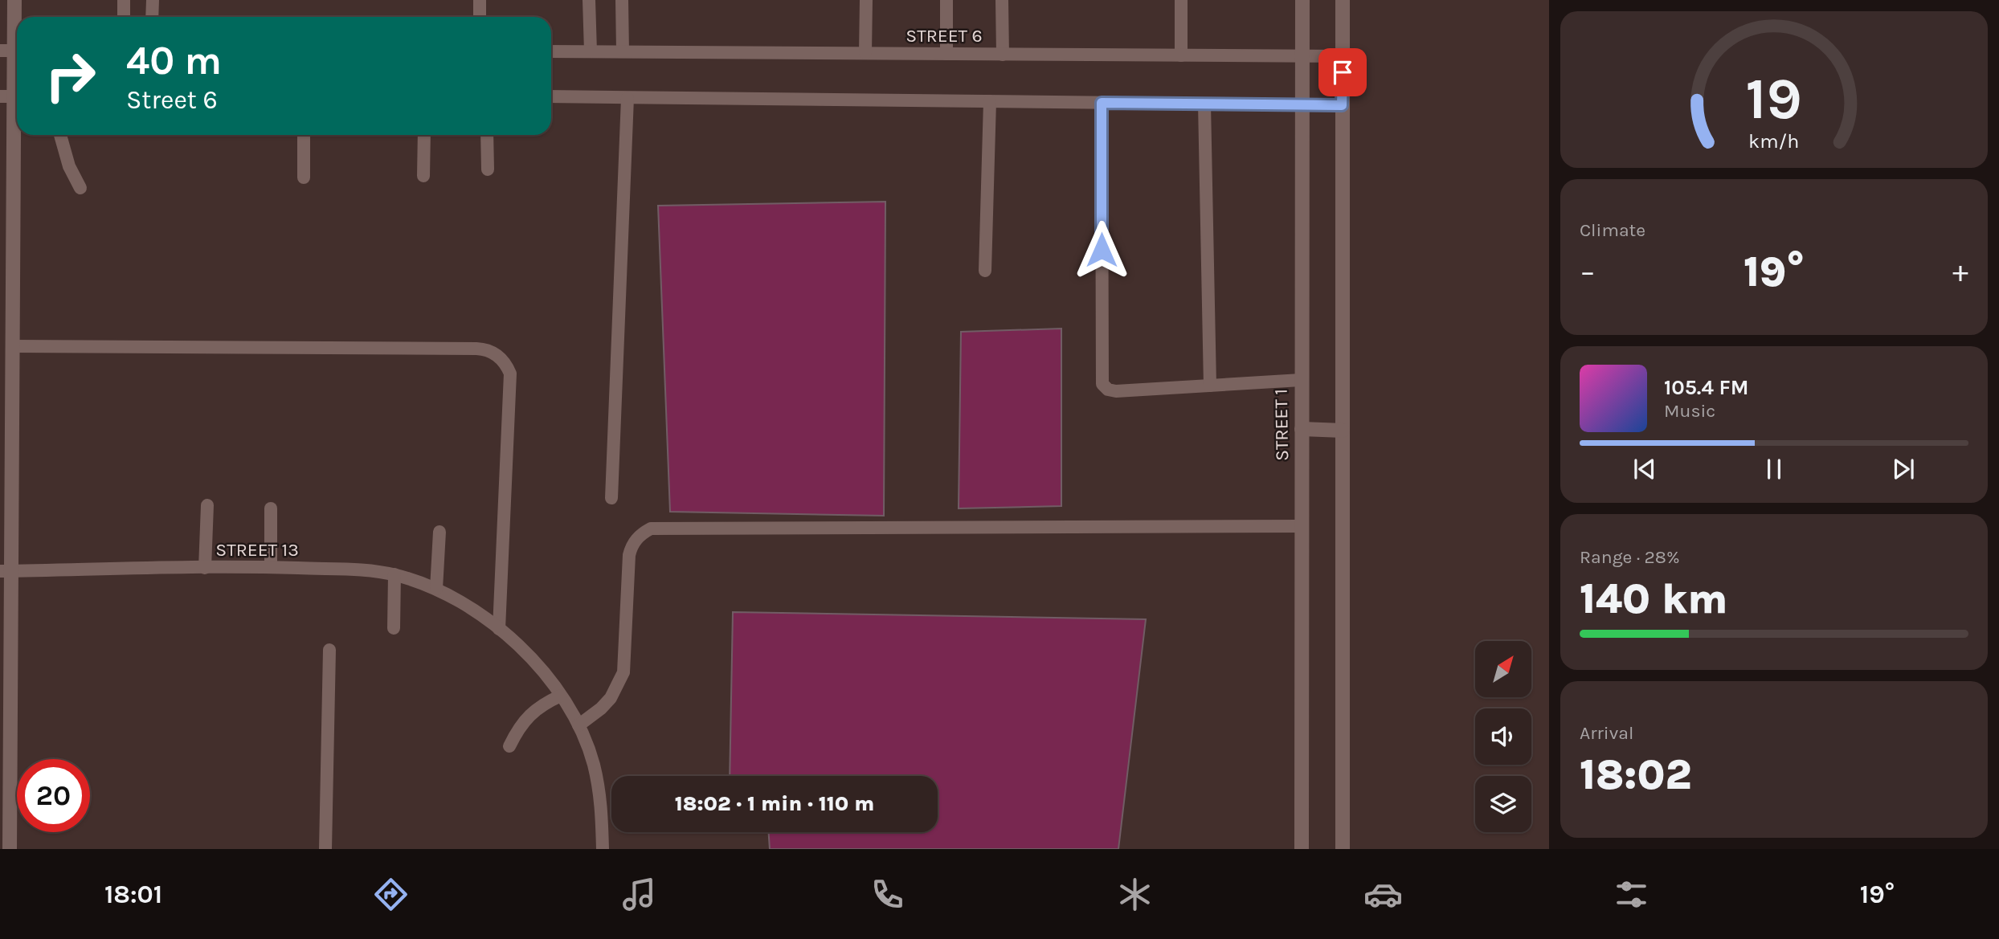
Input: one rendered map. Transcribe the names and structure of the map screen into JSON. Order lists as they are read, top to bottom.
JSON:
{
  "streets": {
    "street": ["STREET 1"],
    "lane": ["STREET 6", "STREET 13"]
  },
  "crossings": [
    ["STREET 6", "STREET 1"]
  ],
  "north": "top right",
  "page": {
    "turn": ["40 m", "Street 6"],
    "tile": [
      "Climate",
      ["Range · 28%", "140 km"],
      ["Arrival", "18:02"]
    ],
    "heat": ["−", "19°", "+"],
    "song": ["105.4 FM", "Music"],
    "limit": "20",
    "trip": "18:02 · 1 min · 110 m",
    "tabs": ["18:01", "19°"],
    "gauge": ["19", "km/h"]
  }
}
